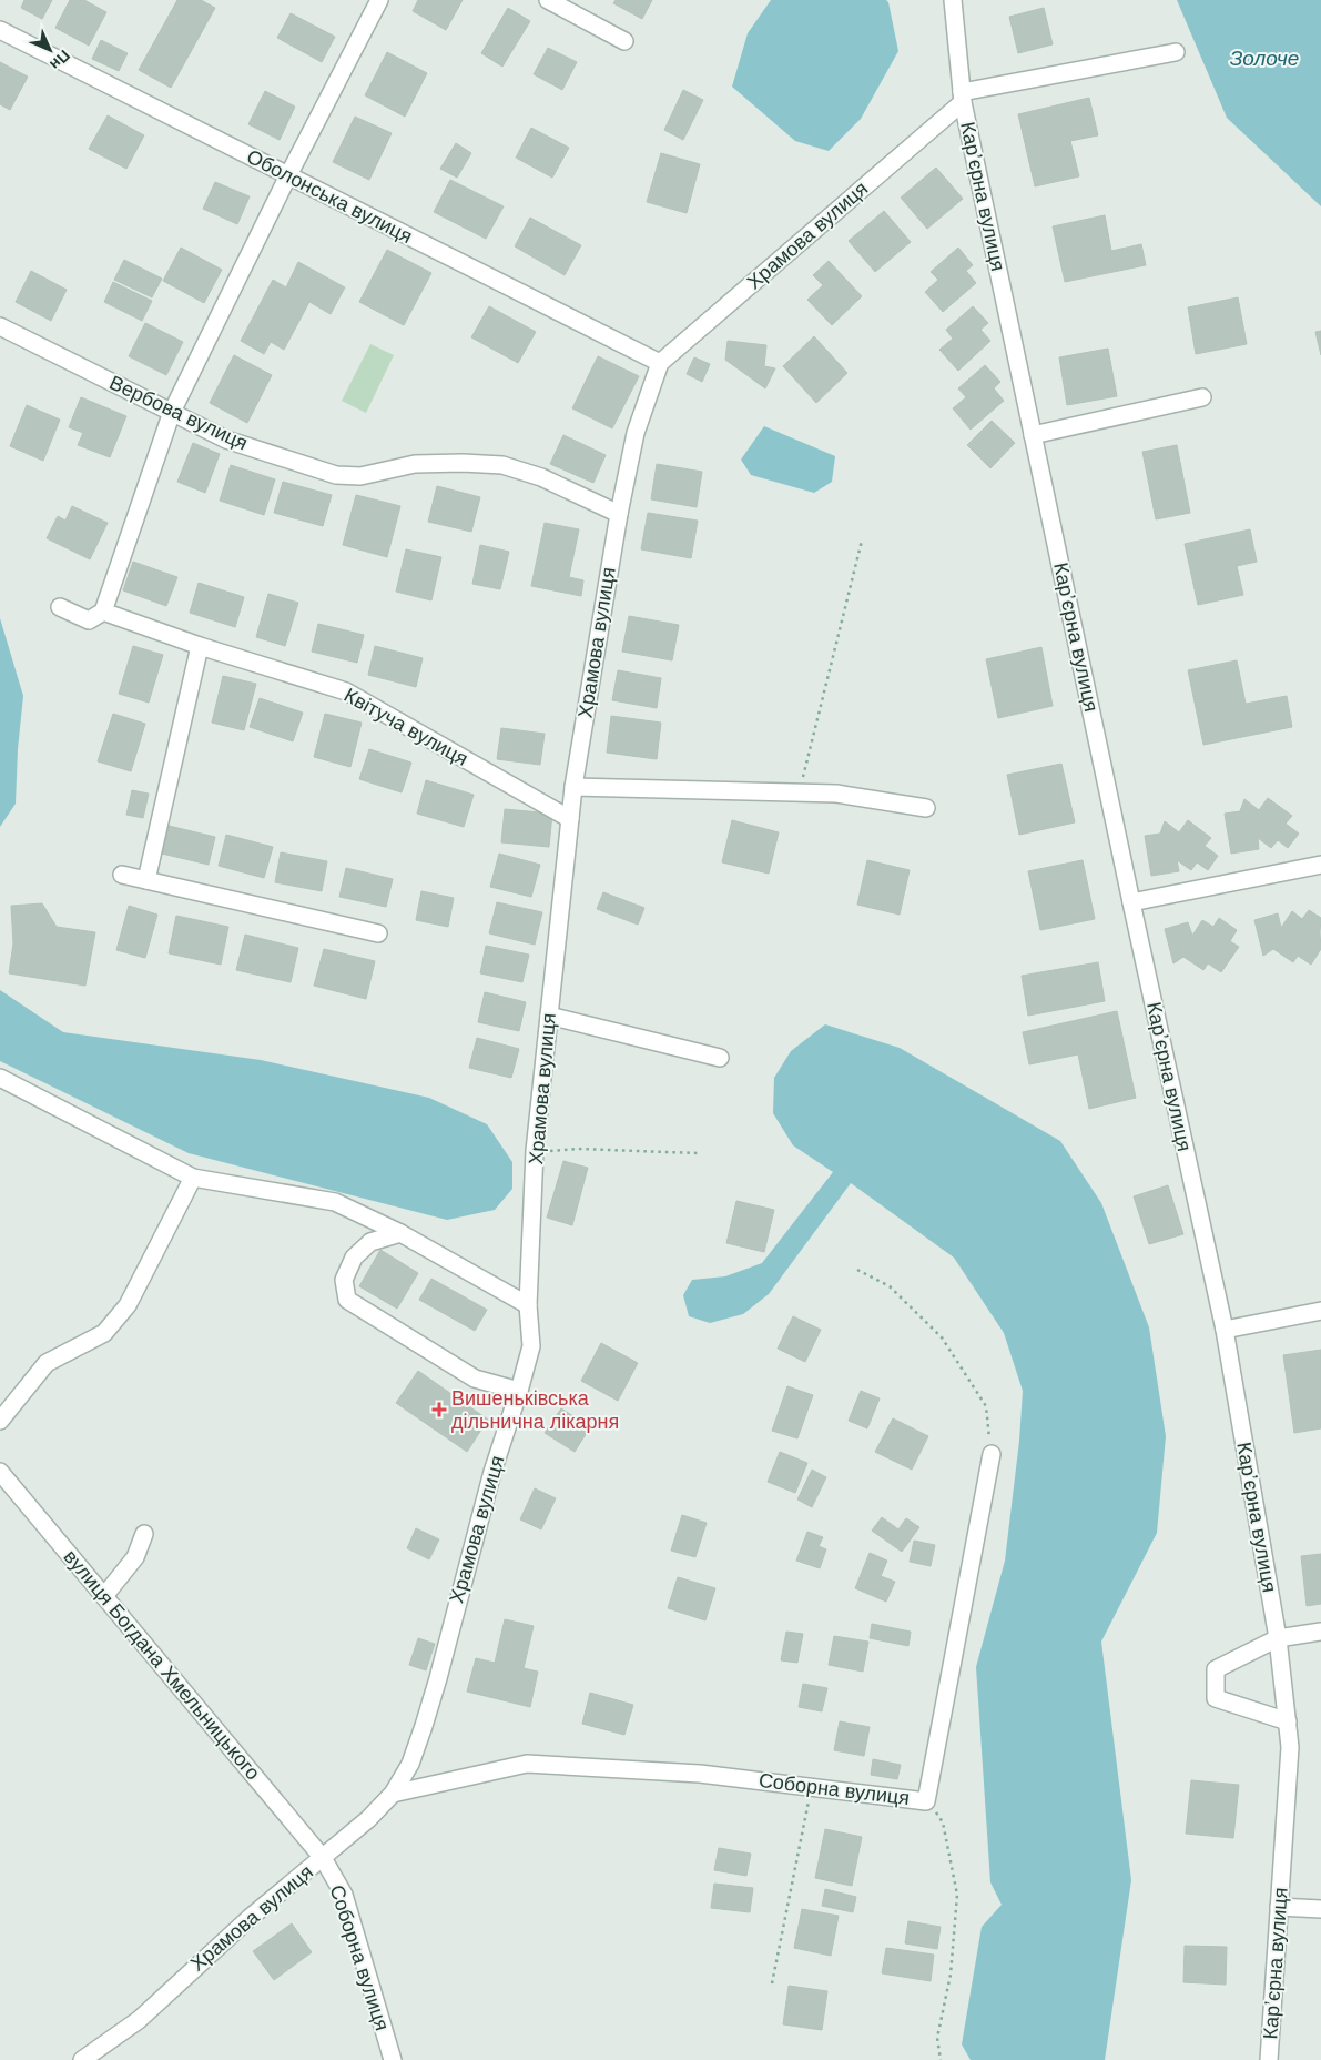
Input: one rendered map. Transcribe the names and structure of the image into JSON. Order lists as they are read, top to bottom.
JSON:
{
  "streets": {
    "street": [
      "Оболонська вулиця",
      "Карʼєрна вулиця",
      "Храмова вулиця",
      "Вербова вулиця",
      "Квітуча вулиця",
      "вулиця Богдана Хмельницького",
      "Соборна вулиця"
    ]
  },
  "crossings": [
    ["Оболонська вулиця", "Храмова вулиця"],
    ["Карʼєрна вулиця", "Храмова вулиця"],
    ["Храмова вулиця", "Вербова вулиця"],
    ["Храмова вулиця", "Квітуча вулиця"],
    ["Храмова вулиця", "вулиця Богдана Хмельницького"],
    ["Храмова вулиця", "Соборна вулиця"],
    ["вулиця Богдана Хмельницького", "Соборна вулиця"]
  ],
  "water": ["Золоче"],
  "places": {
    "health": ["Вишеньківська дільнична лікарня"]
  },
  "north": "bottom right"
}
